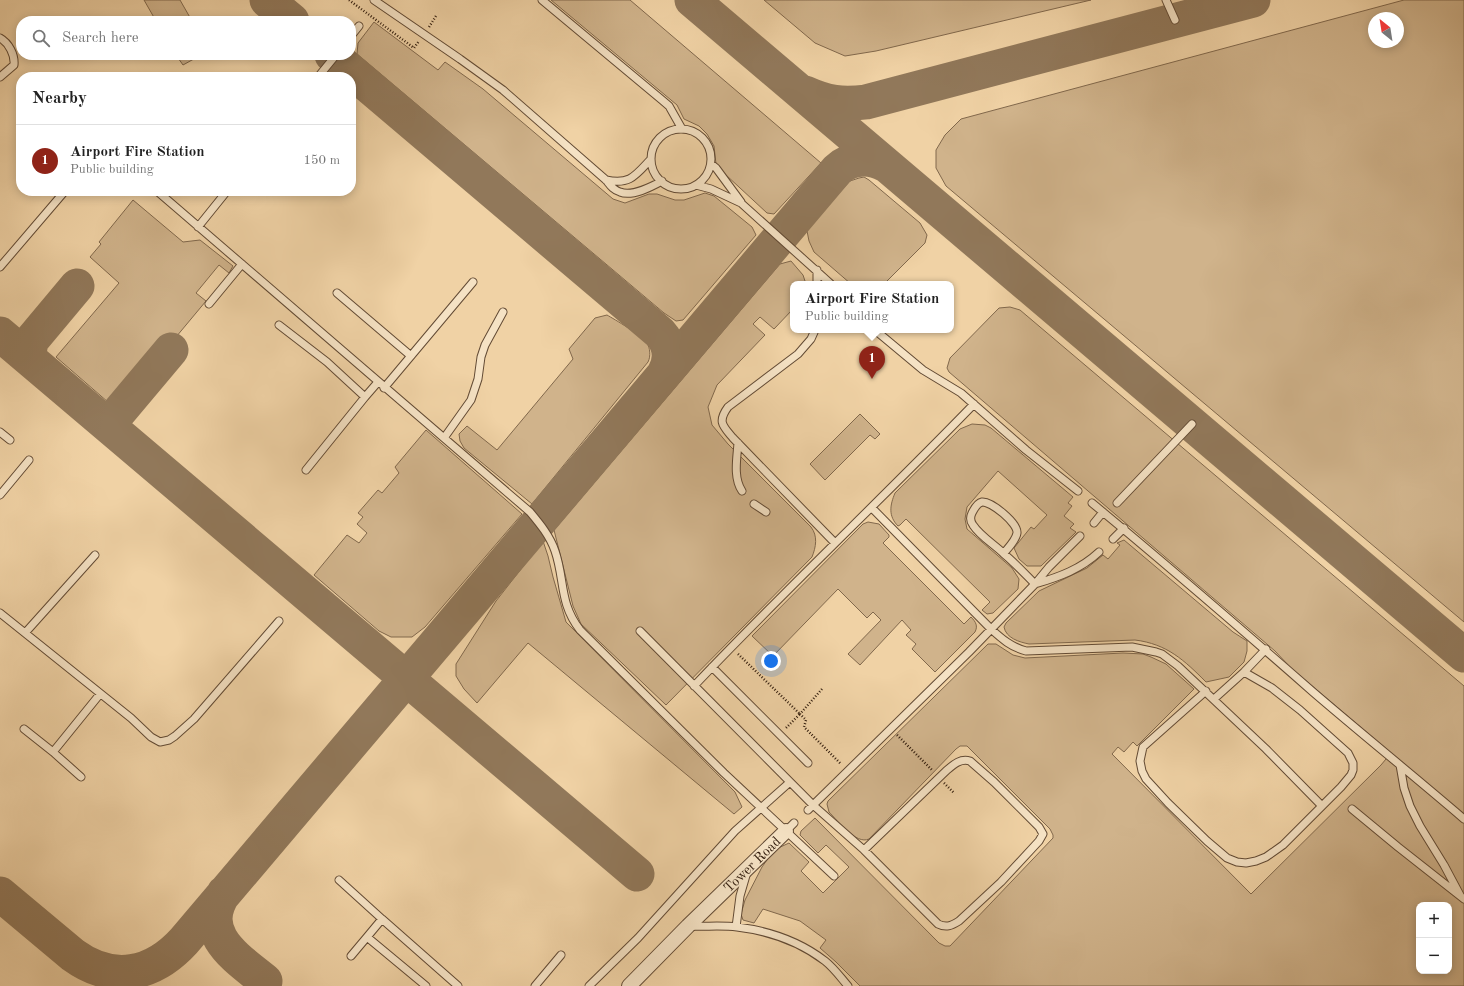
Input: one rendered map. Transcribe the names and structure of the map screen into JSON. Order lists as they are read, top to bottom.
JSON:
{
  "streets": {
    "street": ["Tower Road"]
  },
  "north": "top left",
  "page": {
    "search": "Search here",
    "heading": "Nearby",
    "list": [
      {
        "mark": "1",
        "name": "Airport Fire Station",
        "note": "Public building",
        "value": "150 m"
      }
    ],
    "popup": ["Airport Fire Station", "Public building"],
    "pins": "1",
    "map_buttons": ["+", "−"]
  }
}
